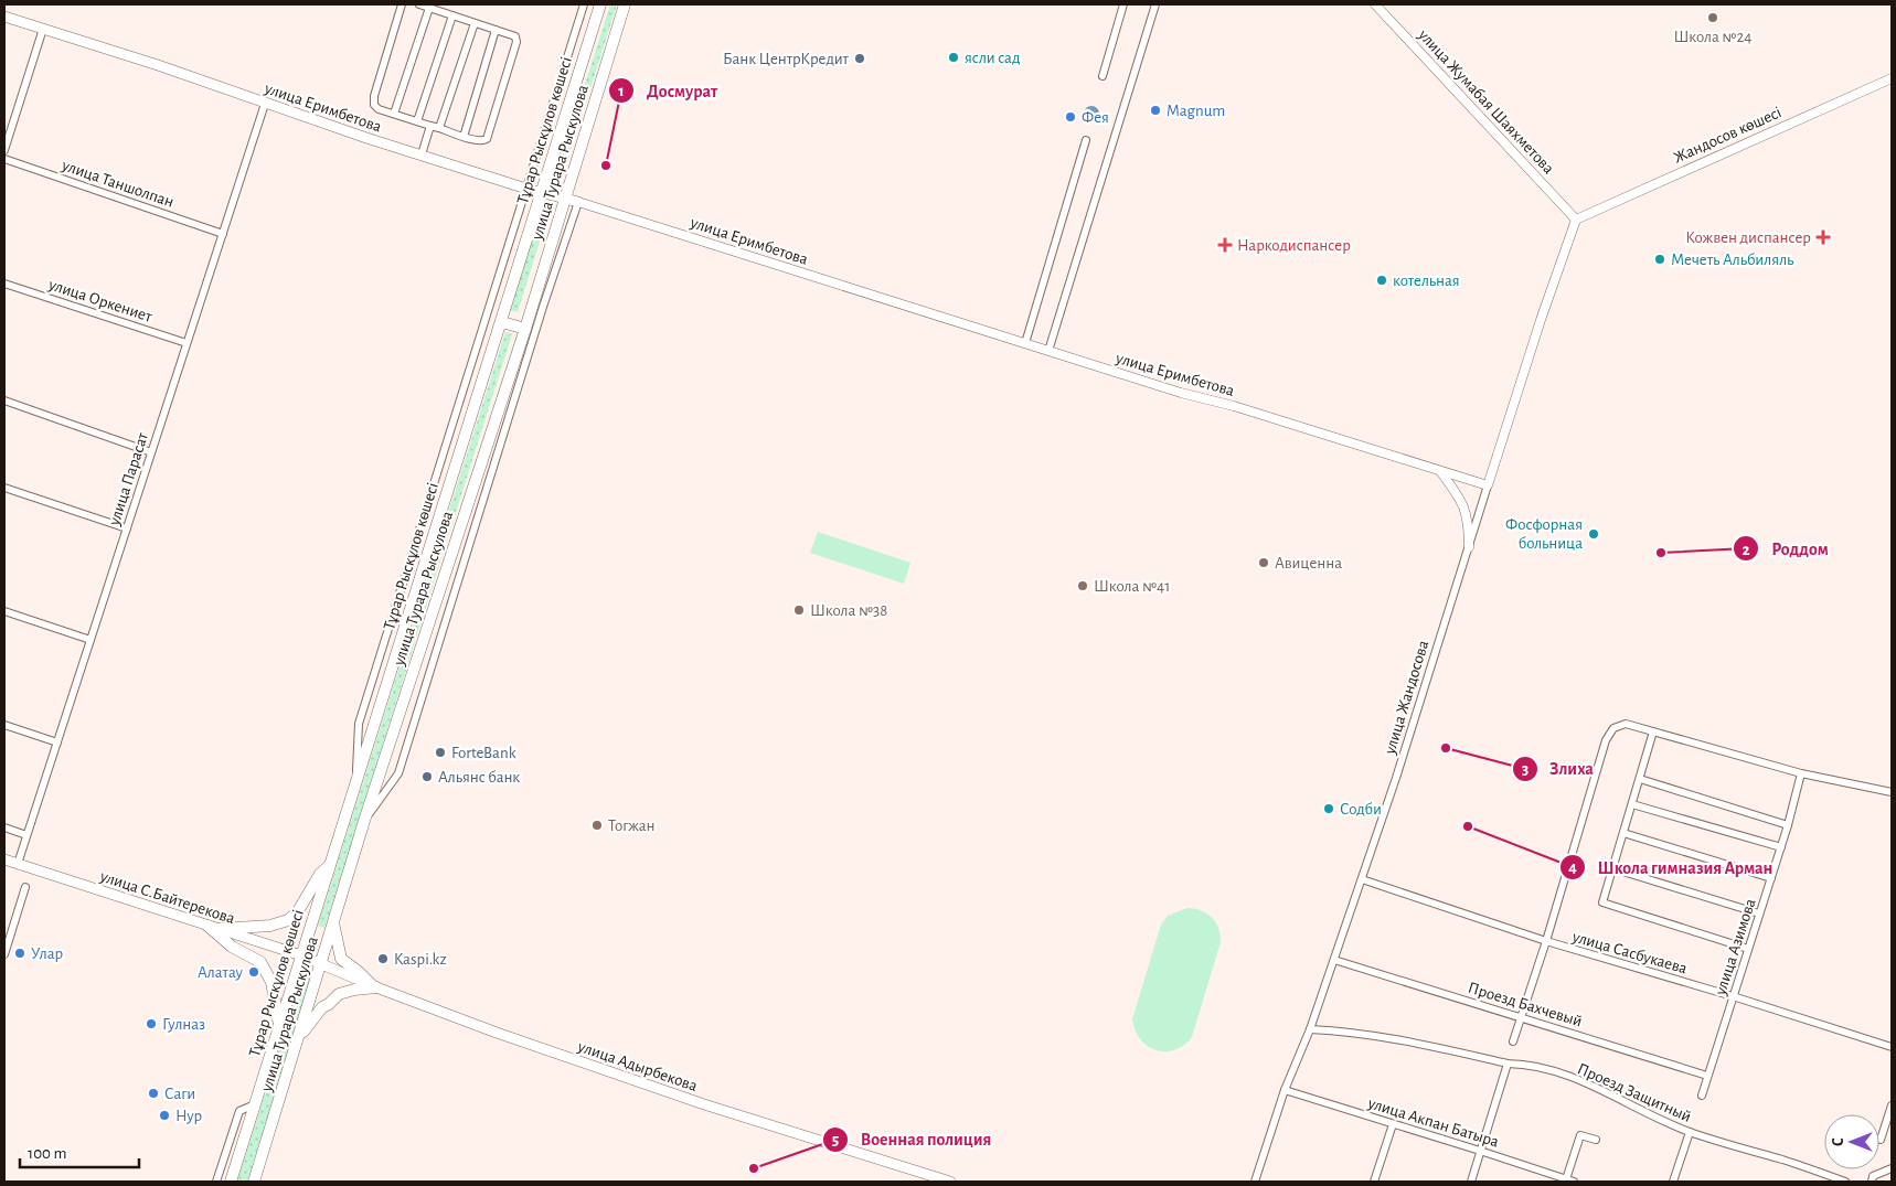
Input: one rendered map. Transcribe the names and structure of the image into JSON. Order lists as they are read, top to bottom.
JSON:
{
  "streets": {
    "main road": [
      "улица Еримбетова",
      "Тұрар Рыскұлов көшесі",
      "улица Турара Рыскулова",
      "улица С.Байтерекова",
      "улица Адырбекова"
    ],
    "street": [
      "улица Жумабая Шаяхметова",
      "Жандосов көшесі",
      "улица Таншолпан",
      "улица Оркениет",
      "улица Парасат",
      "улица Жандосова",
      "улица Азимова",
      "улица Сасбукаева",
      "Проезд Бахчевый",
      "Проезд Защитный",
      "улица Акпан Батыра"
    ]
  },
  "crossings": [
    ["улица Жумабая Шаяхметова", "Жандосов көшесі"],
    ["улица Жумабая Шаяхметова", "улица Жандосова"],
    ["улица Еримбетова", "Тұрар Рыскұлов көшесі"],
    ["улица Еримбетова", "улица Турара Рыскулова"],
    ["улица Еримбетова", "улица Парасат"],
    ["улица Еримбетова", "улица Жандосова"],
    ["Тұрар Рыскұлов көшесі", "улица С.Байтерекова"],
    ["Жандосов көшесі", "улица Жандосова"],
    ["улица Турара Рыскулова", "улица С.Байтерекова"],
    ["улица Турара Рыскулова", "улица Адырбекова"],
    ["улица Таншолпан", "улица Парасат"],
    ["улица Оркениет", "улица Парасат"],
    ["улица Парасат", "улица С.Байтерекова"],
    ["улица Жандосова", "улица Сасбукаева"],
    ["улица Жандосова", "Проезд Бахчевый"],
    ["улица Жандосова", "Проезд Защитный"],
    ["улица Жандосова", "улица Акпан Батыра"],
    ["улица С.Байтерекова", "улица Адырбекова"],
    ["улица Азимова", "улица Сасбукаева"],
    ["улица Азимова", "Проезд Бахчевый"]
  ],
  "places": {
    "other": [
      "Школа №24",
      "ясли сад",
      "Банк ЦентрКредит",
      "Magnum",
      "Фея",
      "Досмурат",
      "Мечеть Альбиляль",
      "котельная",
      "Фосфорная больница",
      "Роддом",
      "Авиценна",
      "Школа №41",
      "Школа №38",
      "Злиха",
      "ForteBank",
      "Альянс банк",
      "Содби",
      "Тогжан",
      "Школа гимназия Арман",
      "Улар",
      "Kaspi.kz",
      "Алатау",
      "Гулназ",
      "Саги",
      "Нур",
      "Военная полиция"
    ],
    "health": ["Кожвен диспансер", "Наркодиспансер"]
  },
  "scale_bar": "100 m",
  "north": "left"
}
